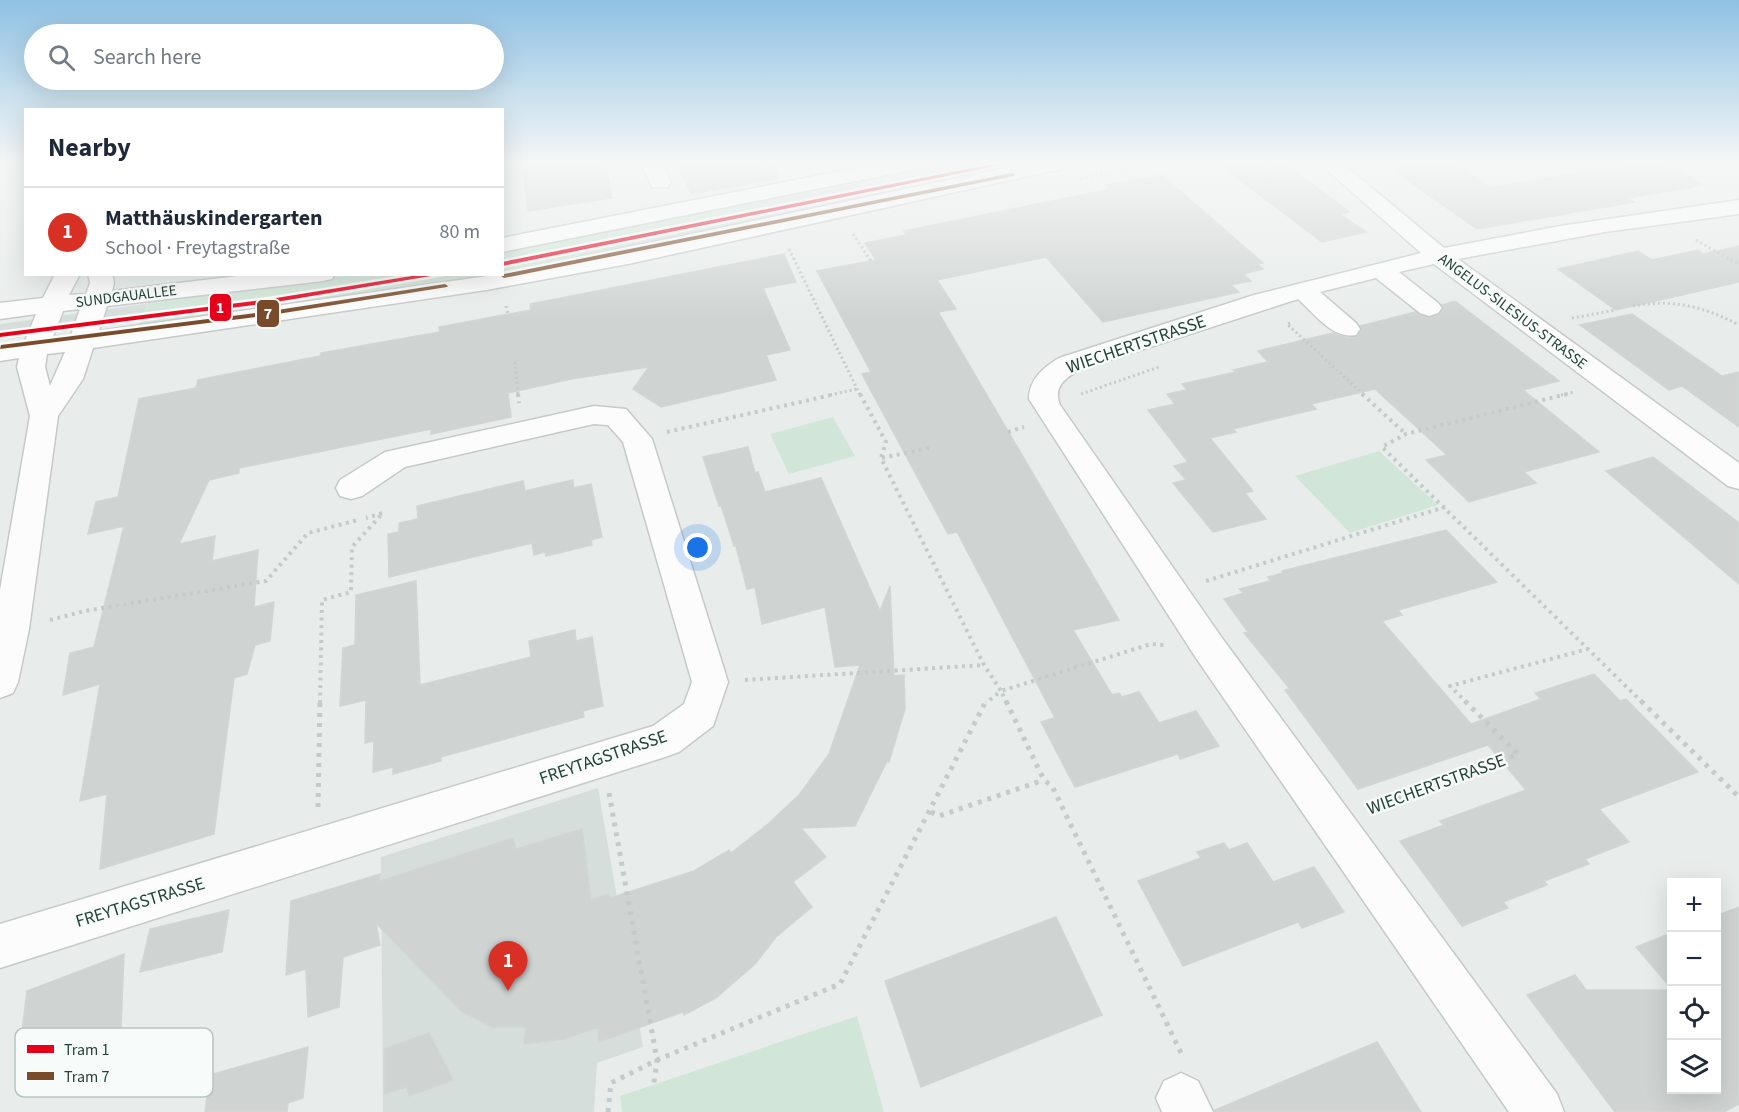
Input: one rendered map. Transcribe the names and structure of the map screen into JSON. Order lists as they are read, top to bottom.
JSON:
{
  "streets": {
    "street": [
      "SUNDGAUALLEE",
      "ANGELUS-SILESIUS-STRASSE",
      "WIECHERTSTRASSE",
      "FREYTAGSTRASSE"
    ]
  },
  "crossings": [
    ["ANGELUS-SILESIUS-STRASSE", "WIECHERTSTRASSE"]
  ],
  "lines": ["tram line 1", "tram line 7"],
  "legend": ["Tram 1", "Tram 7"],
  "page": {
    "search": "Search here",
    "heading": "Nearby",
    "list": [
      {
        "mark": "1",
        "name": "Matthäuskindergarten",
        "note": "School · Freytagstraße",
        "value": "80 m"
      }
    ],
    "map_buttons": ["+", "−"],
    "pins": "1"
  }
}
